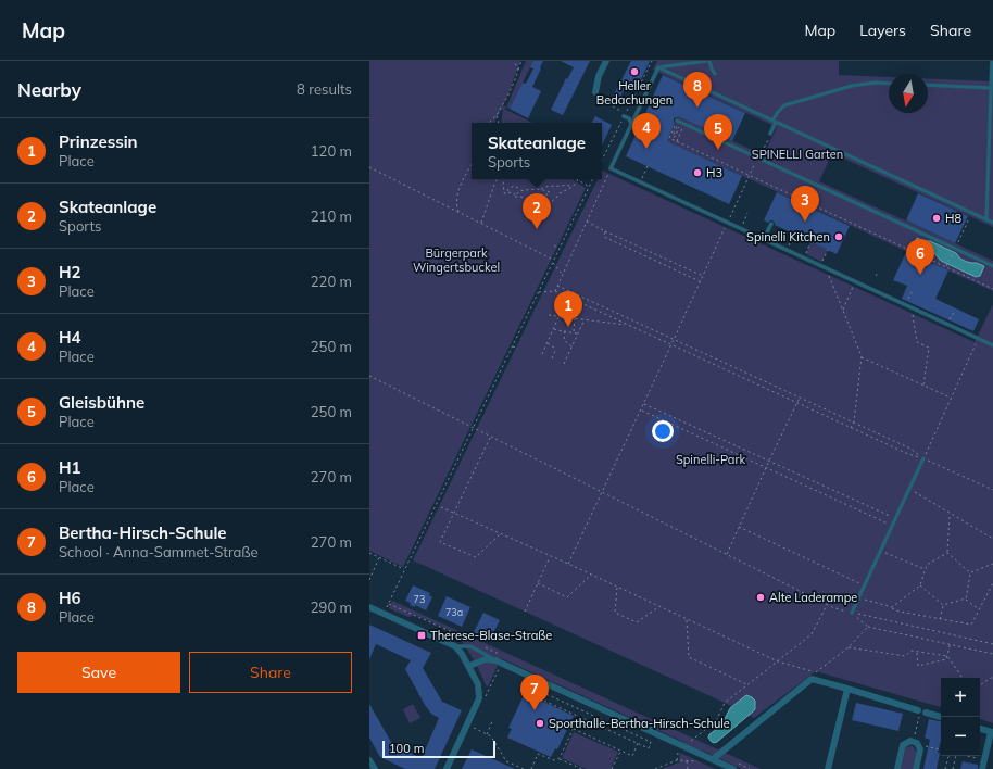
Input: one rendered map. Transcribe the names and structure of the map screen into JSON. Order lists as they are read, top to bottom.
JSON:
{
  "parks": ["SPINELLI Garten", "Bürgerpark Wingertsbuckel", "Spinelli-Park"],
  "places": {
    "other": [
      "Heller Bedachungen",
      "H3",
      "H8",
      "Spinelli Kitchen",
      "Alte Laderampe",
      "Sporthalle-Bertha-Hirsch-Schule"
    ],
    "transit": ["Therese-Blase-Straße"]
  },
  "house_numbers": ["73", "73a"],
  "scale_bar": "100 m",
  "north": "bottom",
  "page": {
    "header": "Map",
    "nav": ["Map", "Layers", "Share"],
    "heading": ["Nearby", "8 results"],
    "pins": [
      "8",
      "4",
      "5",
      "3",
      "2",
      "6",
      "1",
      "7"
    ],
    "list": [
      {
        "mark": "1",
        "name": "Prinzessin",
        "note": "Place",
        "value": "120 m"
      },
      {
        "mark": "2",
        "name": "Skateanlage",
        "note": "Sports",
        "value": "210 m"
      },
      {
        "mark": "3",
        "name": "H2",
        "note": "Place",
        "value": "220 m"
      },
      {
        "mark": "4",
        "name": "H4",
        "note": "Place",
        "value": "250 m"
      },
      {
        "mark": "5",
        "name": "Gleisbühne",
        "note": "Place",
        "value": "250 m"
      },
      {
        "mark": "6",
        "name": "H1",
        "note": "Place",
        "value": "270 m"
      },
      {
        "mark": "7",
        "name": "Bertha-Hirsch-Schule",
        "note": "School · Anna-Sammet-Straße",
        "value": "270 m"
      },
      {
        "mark": "8",
        "name": "H6",
        "note": "Place",
        "value": "290 m"
      }
    ],
    "popup": ["Skateanlage", "Sports"],
    "buttons": ["Save", "Share"],
    "map_buttons": ["+", "−"],
    "scale": "100 m"
  }
}
